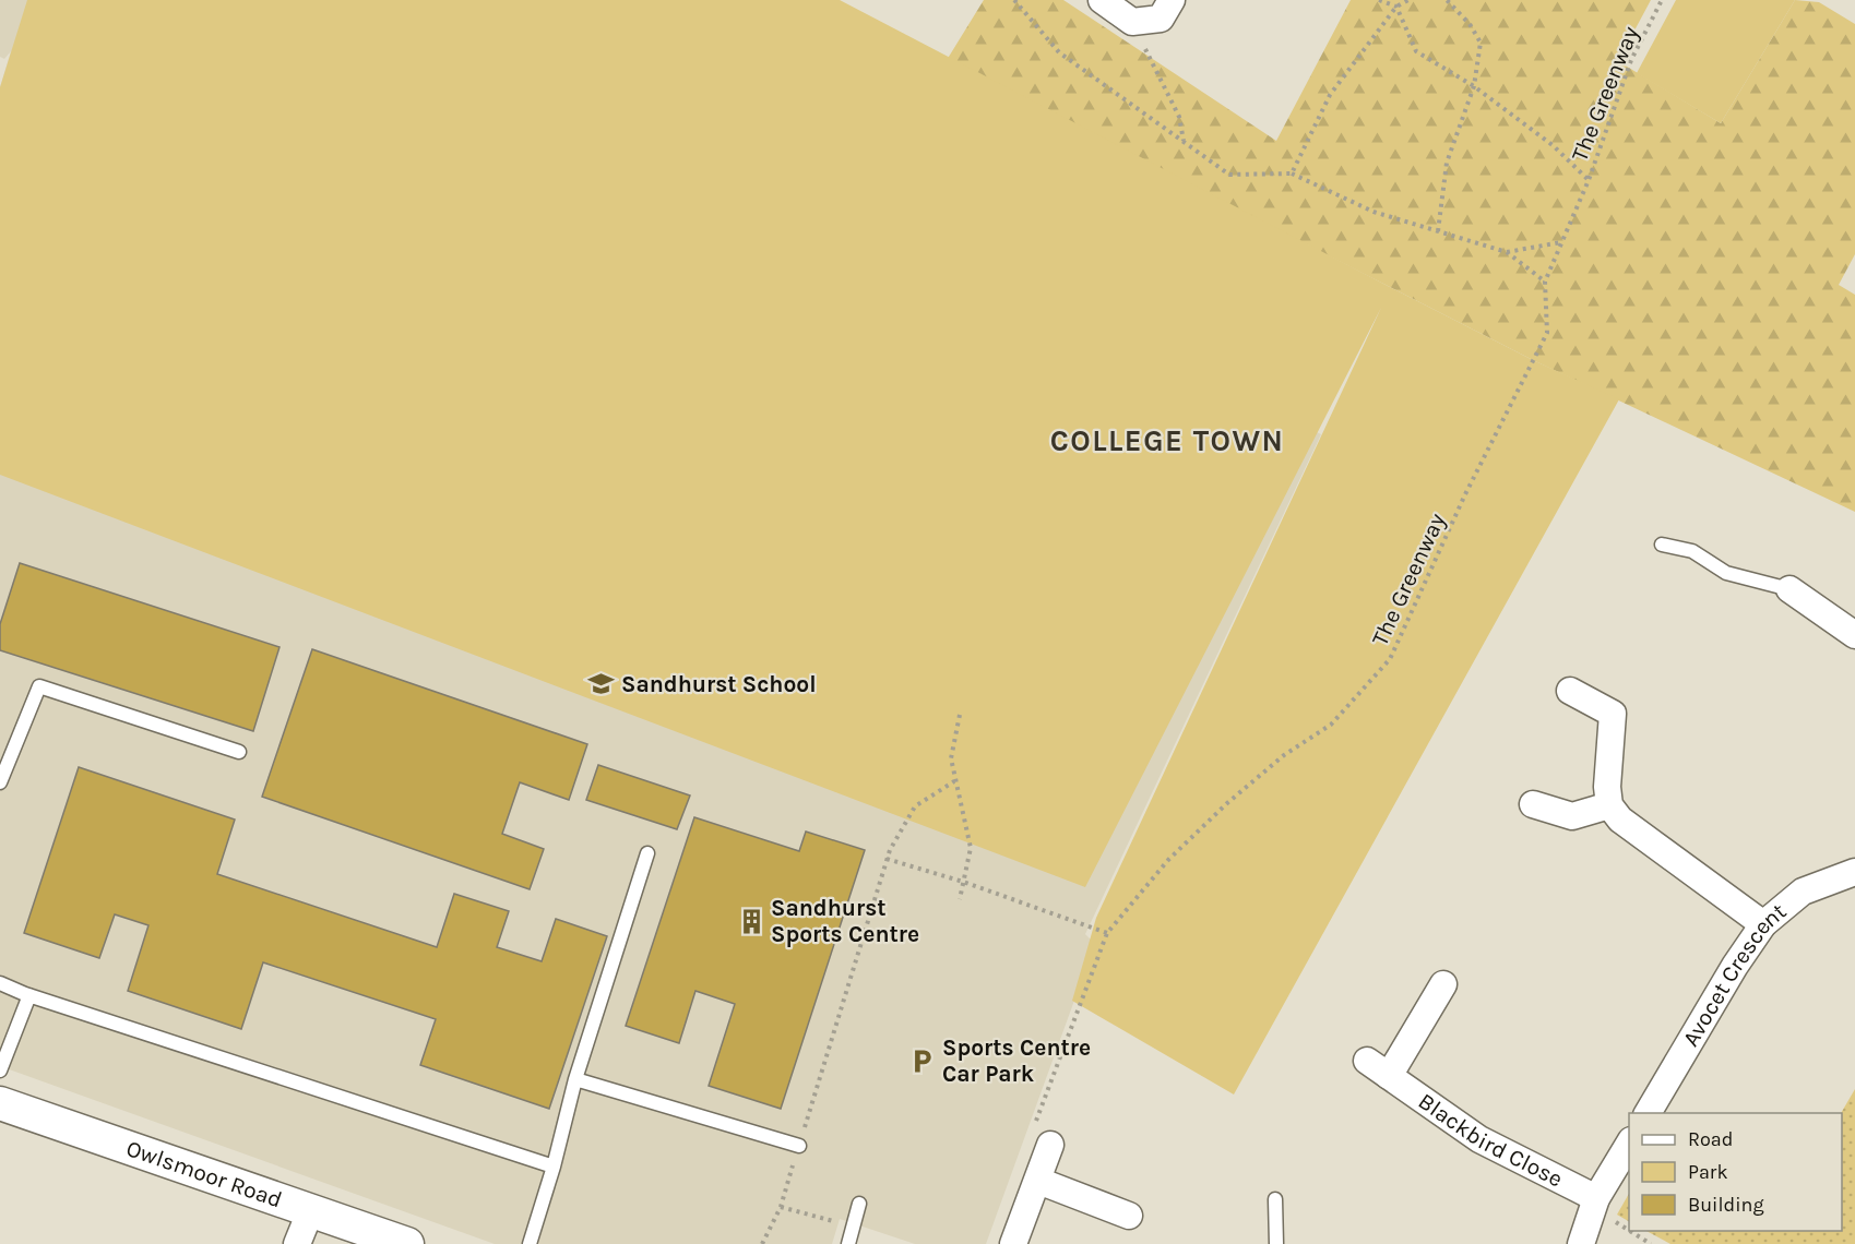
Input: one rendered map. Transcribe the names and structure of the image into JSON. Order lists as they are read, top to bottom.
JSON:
{
  "streets": {
    "street": ["Avocet Crescent", "Blackbird Close", "Owlsmoor Road"],
    "path": ["The Greenway"]
  },
  "districts": ["COLLEGE TOWN"],
  "places": {
    "school or university": ["Sandhurst School"],
    "building": ["Sandhurst Sports Centre"],
    "parking": ["Sports Centre Car Park"]
  },
  "legend": ["Road", "Park", "Building"]
}
